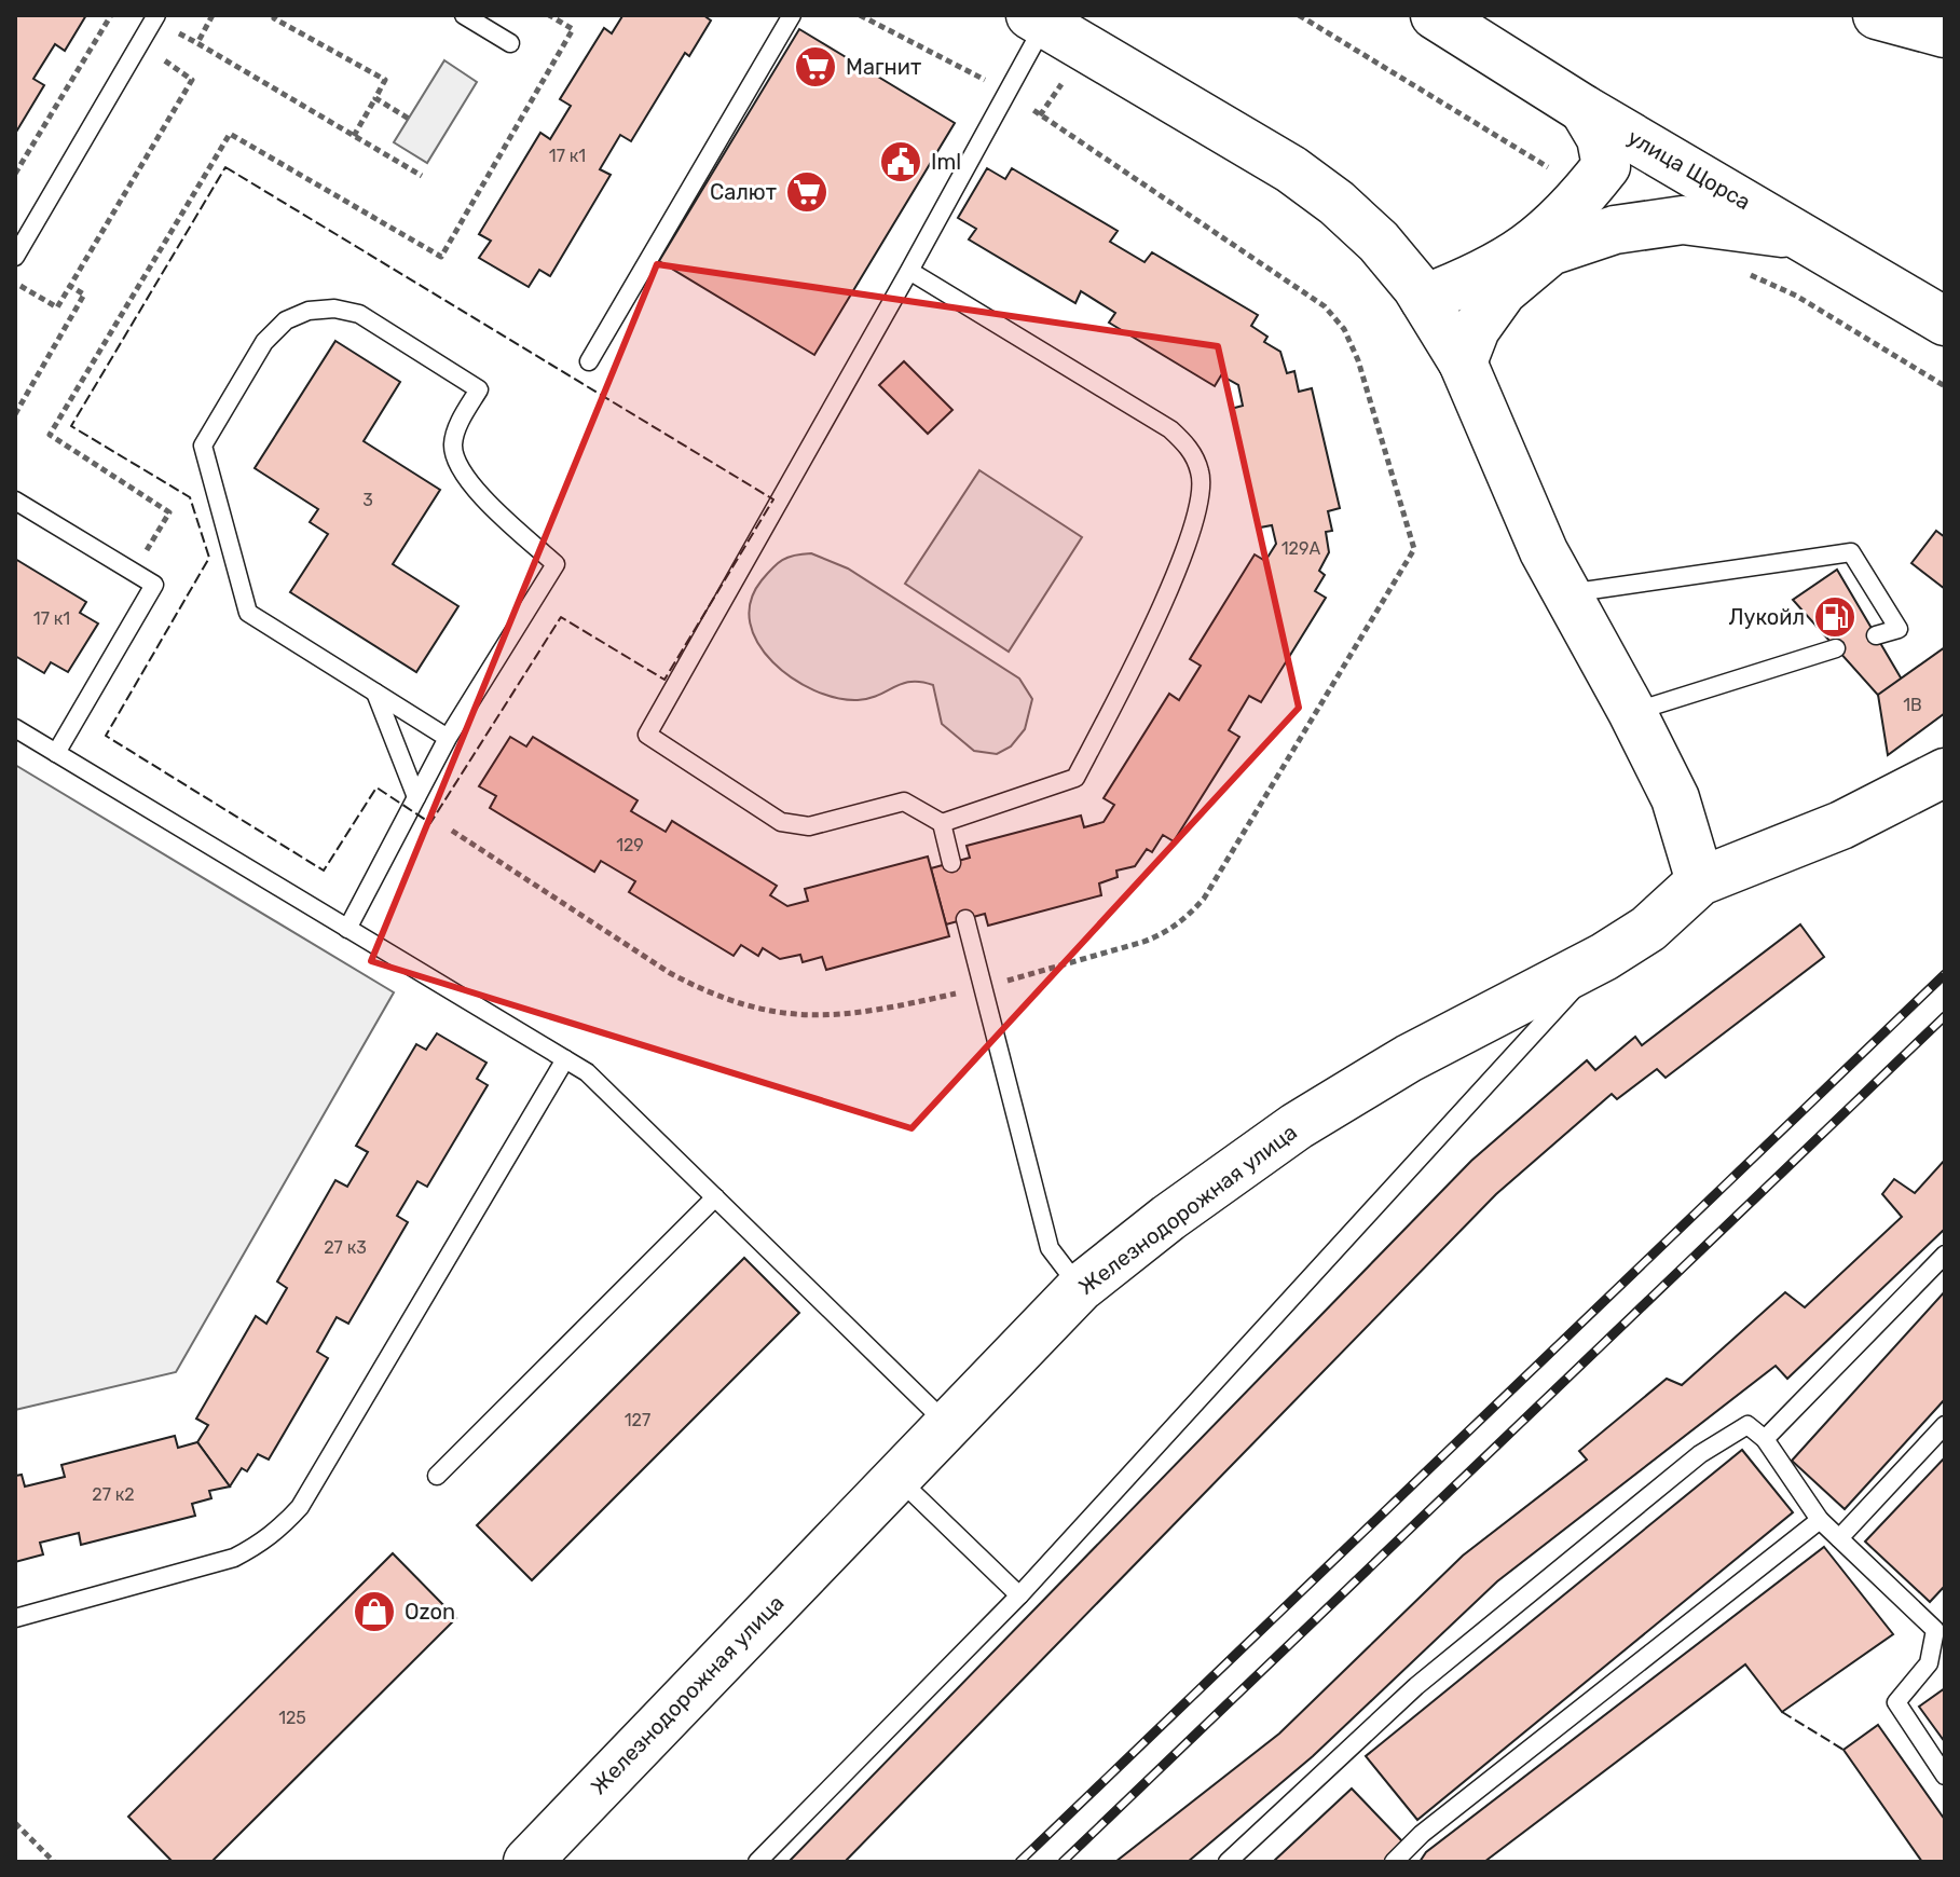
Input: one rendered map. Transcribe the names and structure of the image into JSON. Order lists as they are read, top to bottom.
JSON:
{
  "streets": {
    "street": ["улица Щорса", "Железнодорожная улица"]
  },
  "places": {
    "supermarket": ["Магнит", "Салют"],
    "public building": ["Iml"],
    "fuel station": ["Лукойл"],
    "shop": ["Ozon"]
  },
  "house_numbers": [
    "17 к1",
    "3",
    "129А",
    "17 к1",
    "1В",
    "129",
    "27 к3",
    "127",
    "27 к2",
    "125"
  ]
}
